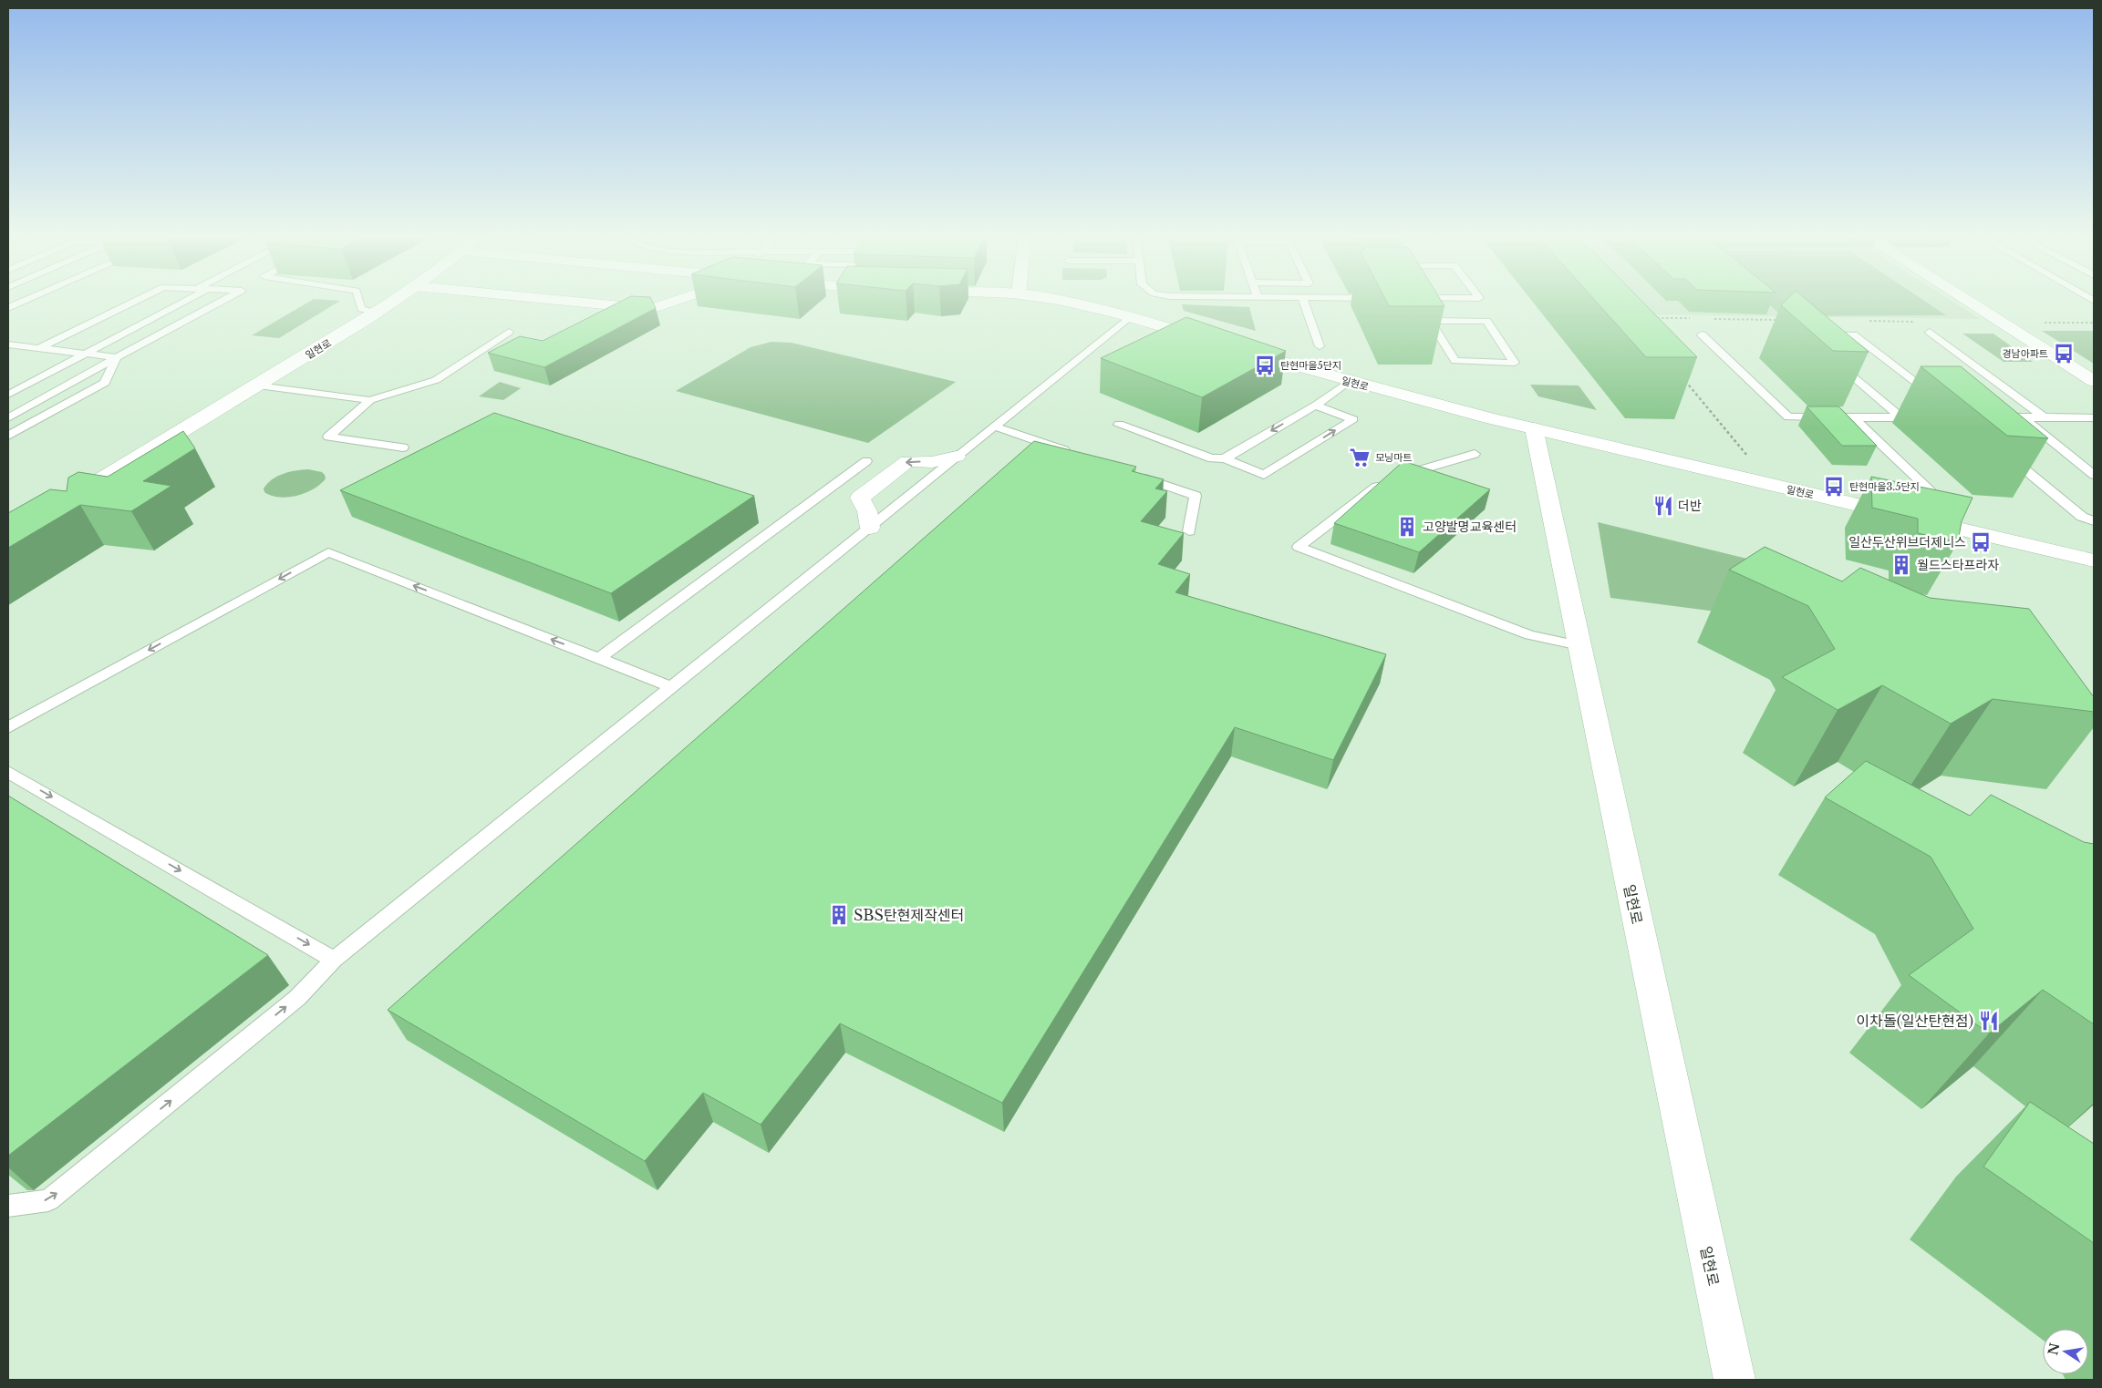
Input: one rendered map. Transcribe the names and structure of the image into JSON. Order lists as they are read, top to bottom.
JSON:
{
  "streets": {
    "main road": ["일현로"]
  },
  "places": {
    "bus stop": [
      "경남아파트",
      "탄현마을5단지",
      "탄현마을3.5단지",
      "일산두산위브더제니스"
    ],
    "supermarket": ["모닝마트"],
    "restaurant": ["더반", "이차돌(일산탄현점)"],
    "building": ["고양발명교육센터", "월드스타프라자", "SBS탄현제작센터"]
  },
  "north": "left"
}
